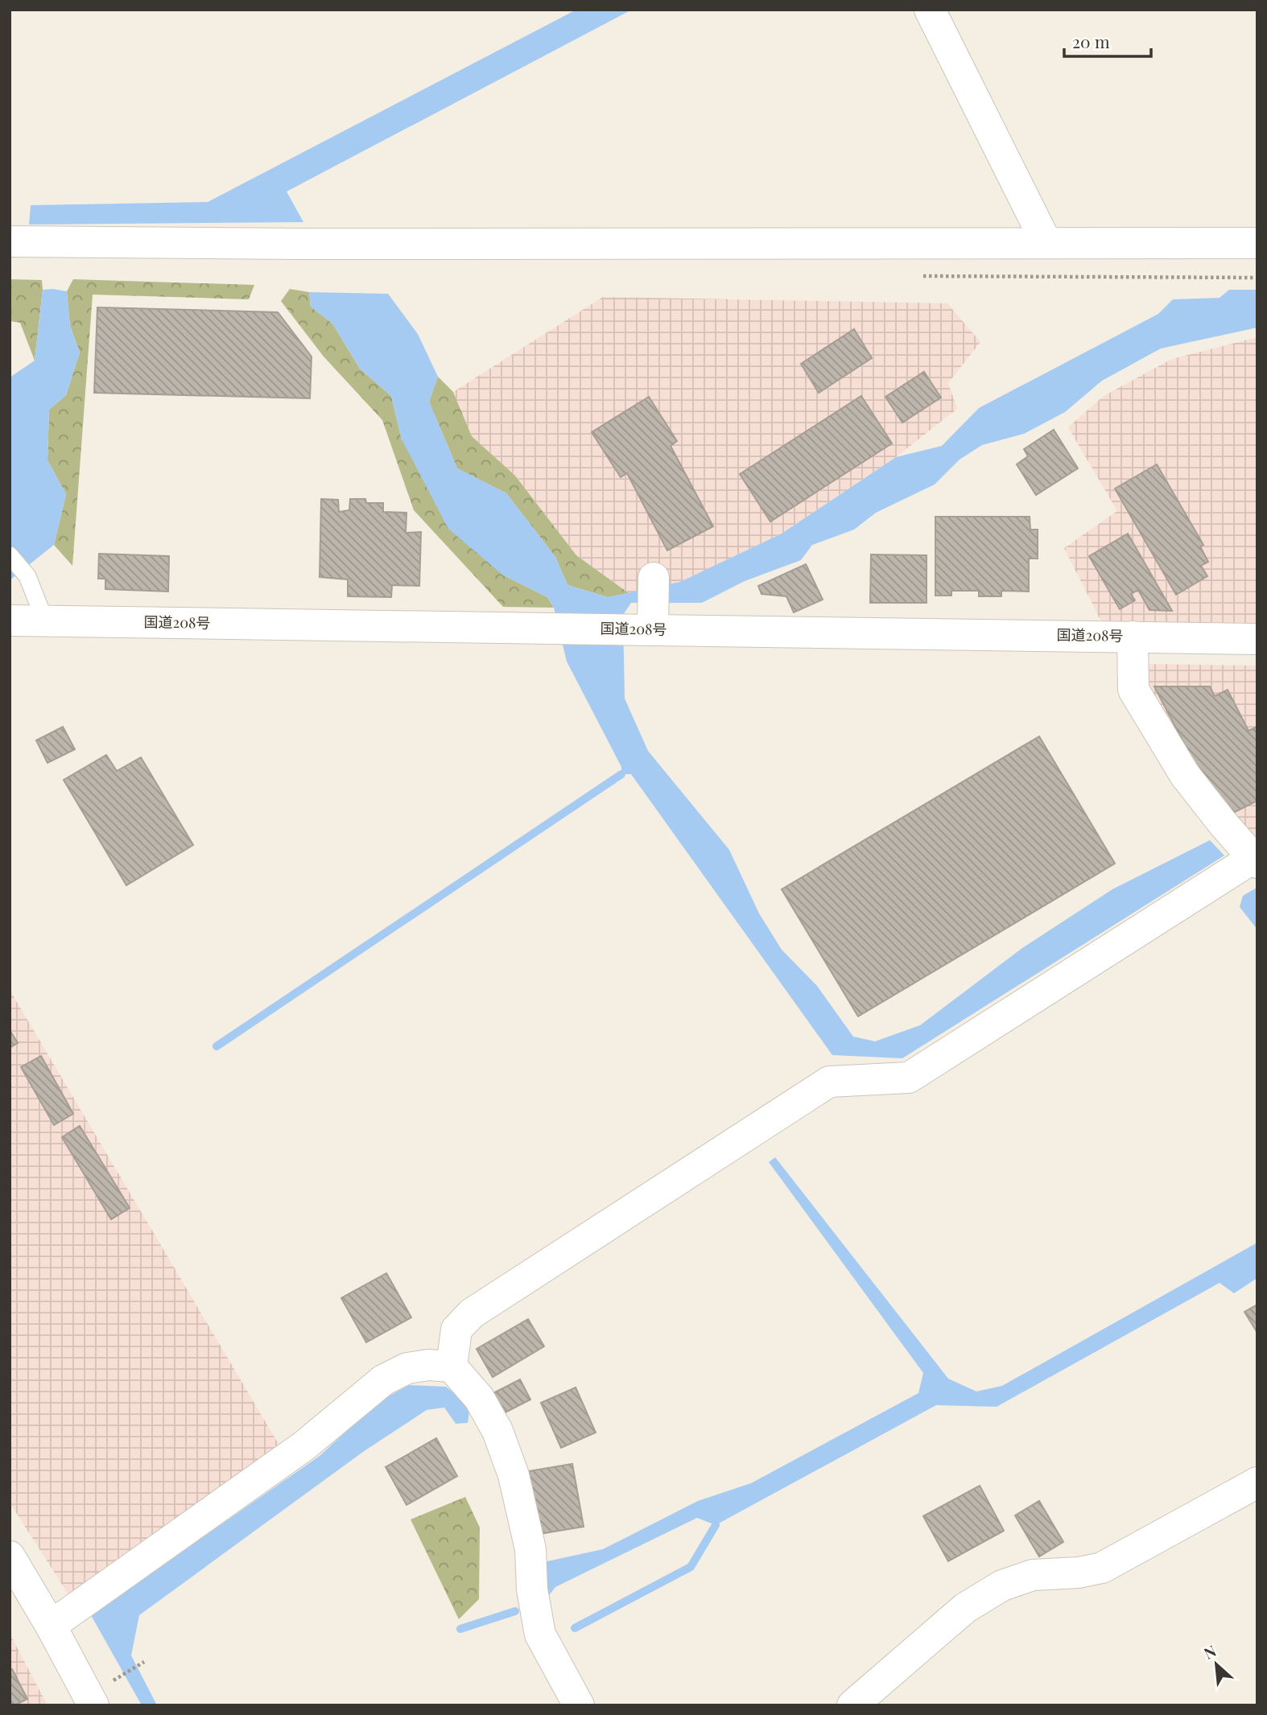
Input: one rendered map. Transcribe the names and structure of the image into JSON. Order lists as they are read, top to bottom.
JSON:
{
  "streets": {
    "main road": ["国道208号"]
  },
  "scale_bar": "20 m",
  "north": "top left"
}
